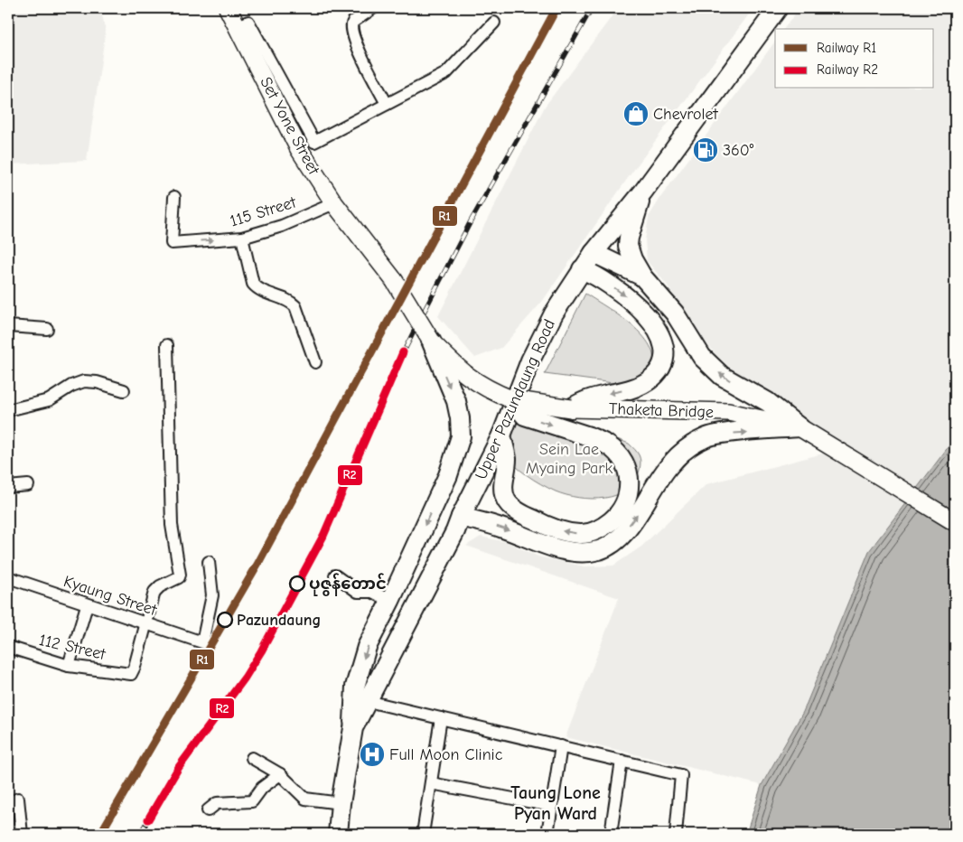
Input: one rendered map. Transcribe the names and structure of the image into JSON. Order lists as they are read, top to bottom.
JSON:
{
  "streets": {
    "main road": ["Set Yone Street", "Upper Pazundaung Road", "Thaketa Bridge"],
    "street": ["115 Street", "Kyaung Street", "112 Street"]
  },
  "crossings": [
    ["Set Yone Street", "115 Street"],
    ["Set Yone Street", "Thaketa Bridge"],
    ["Kyaung Street", "112 Street"]
  ],
  "districts": ["Taung Lone Pyan Ward"],
  "parks": ["Sein Lae Myaing Park"],
  "places": {
    "shop": ["Chevrolet"],
    "fuel station": ["360°"],
    "other": ["ပုဇွန်တောင်", "Pazundaung"],
    "hospital": ["Full Moon Clinic"]
  },
  "lines": ["rail line R1", "rail line R2"],
  "legend": ["Railway R1", "Railway R2"]
}
